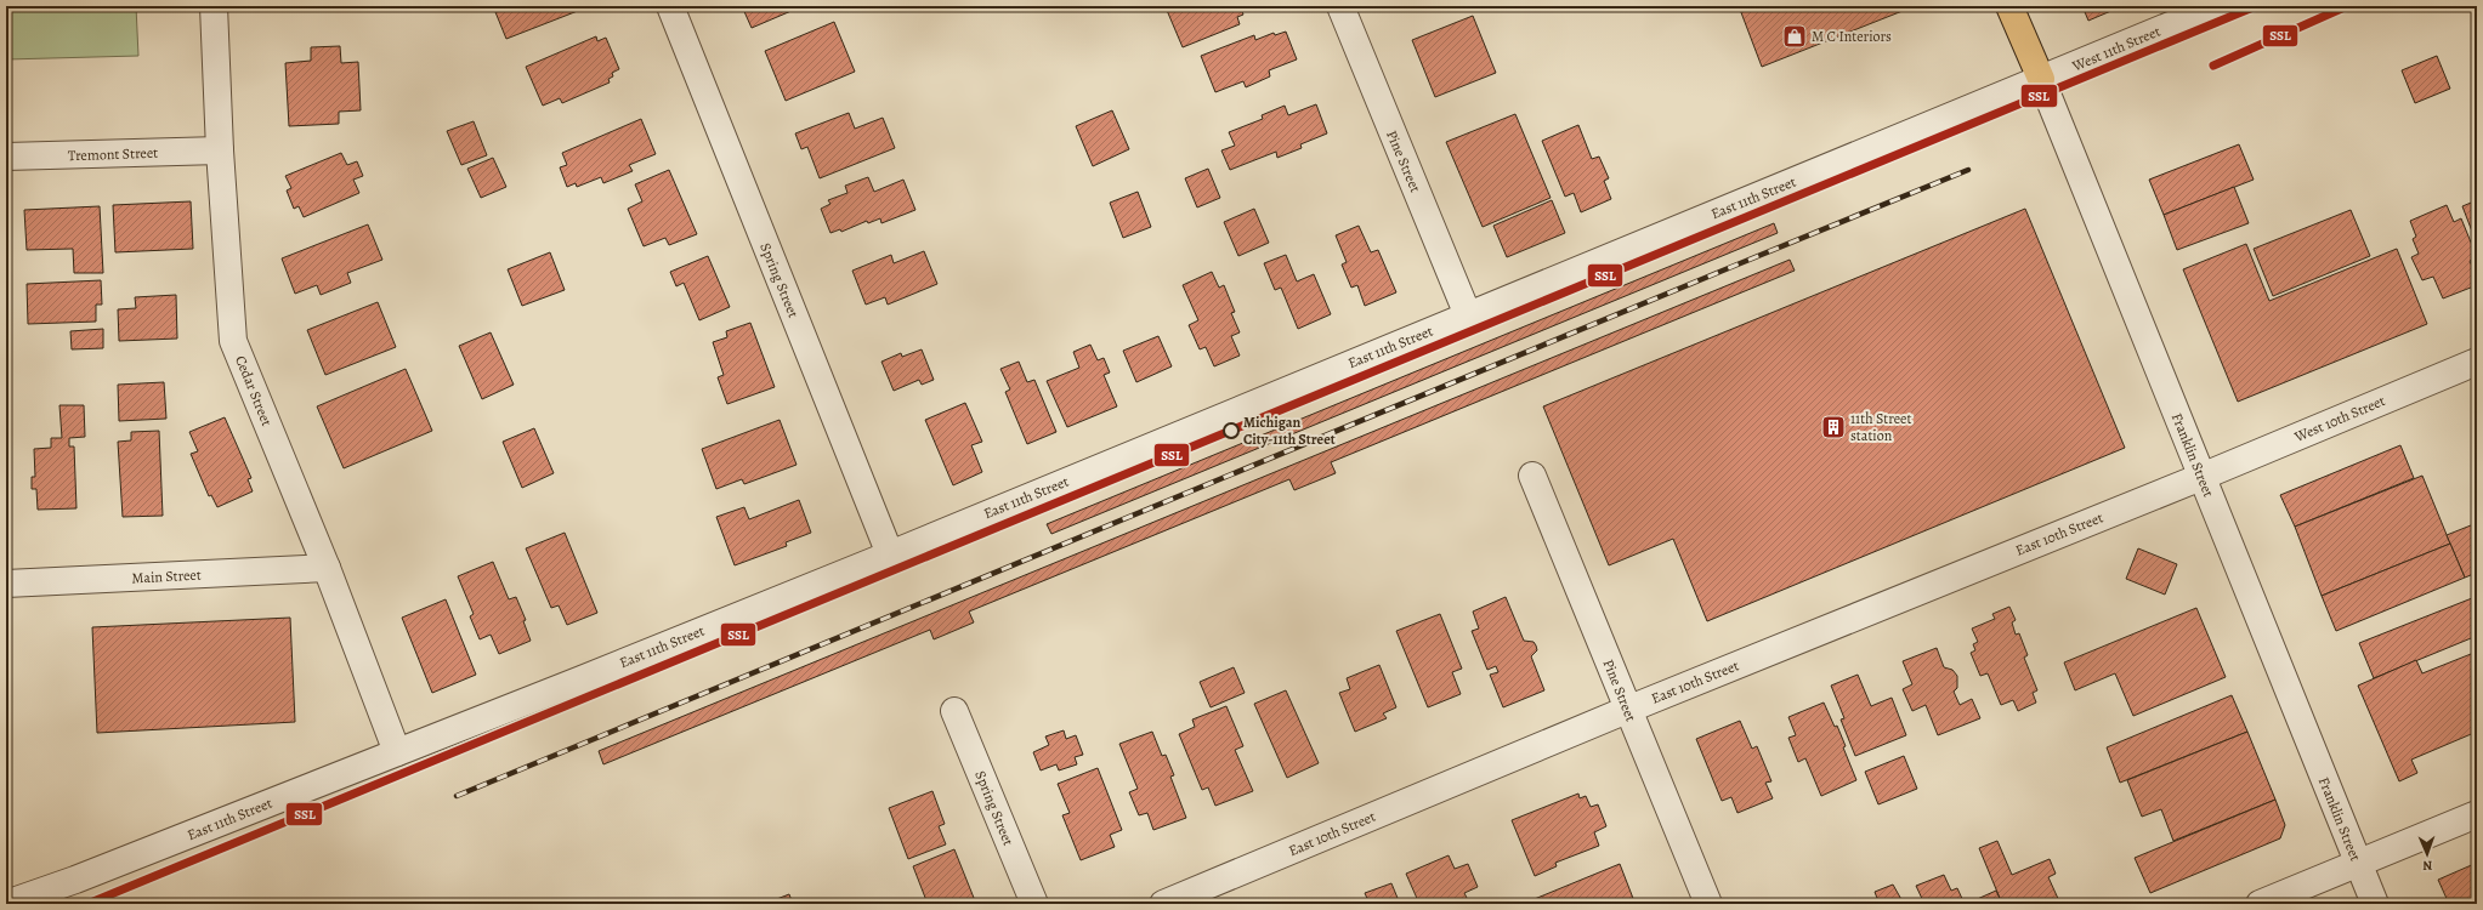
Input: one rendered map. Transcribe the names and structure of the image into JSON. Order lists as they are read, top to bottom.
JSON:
{
  "streets": {
    "main road": ["Franklin Street"],
    "street": [
      "West 11th Street",
      "Tremont Street",
      "Pine Street",
      "East 11th Street",
      "Spring Street",
      "Cedar Street",
      "West 10th Street",
      "East 10th Street",
      "Main Street"
    ]
  },
  "crossings": [
    ["West 11th Street", "East 11th Street"],
    ["West 11th Street", "Franklin Street"],
    ["Tremont Street", "Cedar Street"],
    ["Pine Street", "East 11th Street"],
    ["Pine Street", "East 10th Street"],
    ["East 11th Street", "Spring Street"],
    ["East 11th Street", "Cedar Street"],
    ["East 11th Street", "Franklin Street"],
    ["Cedar Street", "Main Street"],
    ["West 10th Street", "Franklin Street"],
    ["West 10th Street", "East 10th Street"],
    ["Franklin Street", "East 10th Street"]
  ],
  "places": {
    "shop": ["M C Interiors"],
    "building": ["11th Street station"],
    "other": ["Michigan City-11th Street"]
  },
  "lines": ["transit line SSL"],
  "north": "bottom"
}
